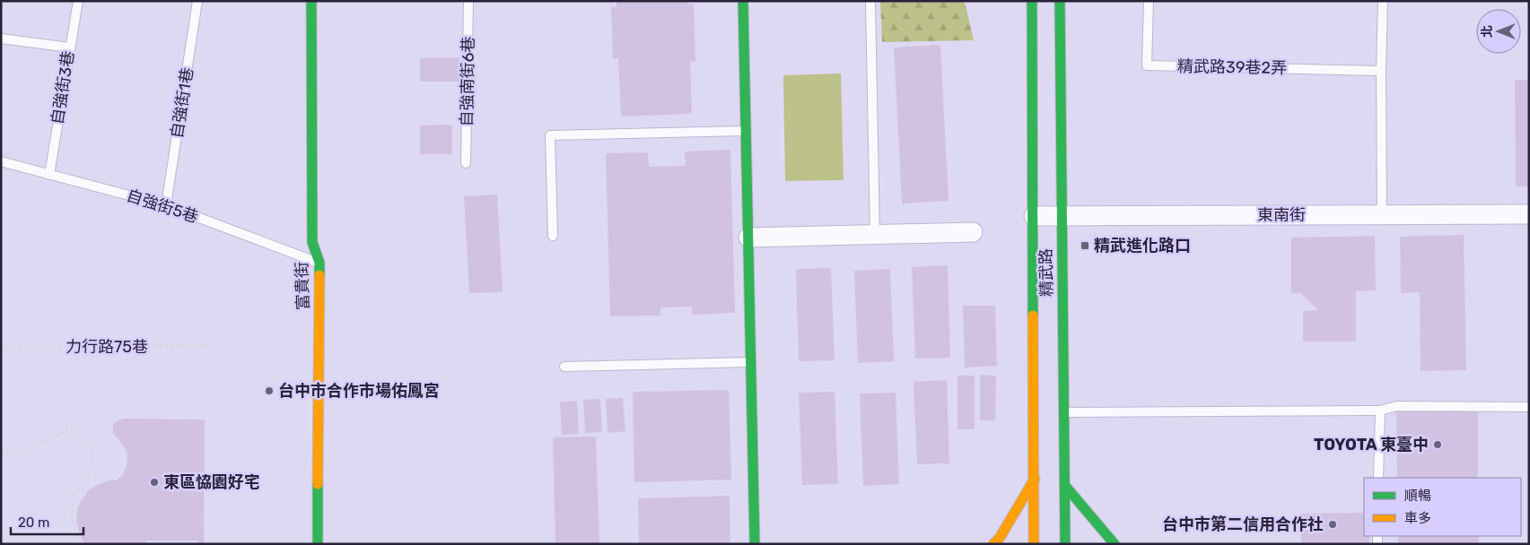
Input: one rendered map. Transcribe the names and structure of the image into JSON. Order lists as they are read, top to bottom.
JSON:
{
  "streets": {
    "street": ["東南街", "精武路", "富貴街"],
    "lane": [
      "精武路39巷2弄",
      "自強南街6巷",
      "自強街3巷",
      "自強街1巷",
      "自強街5巷"
    ],
    "path": ["力行路75巷"]
  },
  "crossings": [
    ["自強街3巷", "自強街5巷"],
    ["自強街1巷", "自強街5巷"],
    ["自強街5巷", "富貴街"],
    ["東南街", "精武路"]
  ],
  "places": {
    "transit": ["精武進化路口"],
    "other": [
      "台中市合作市場佑鳳宮",
      "TOYOTA 東臺中",
      "東區恊園好宅",
      "台中市第二信用合作社"
    ]
  },
  "legend": ["順暢", "車多"],
  "scale_bar": "20 m",
  "north": "left"
}
